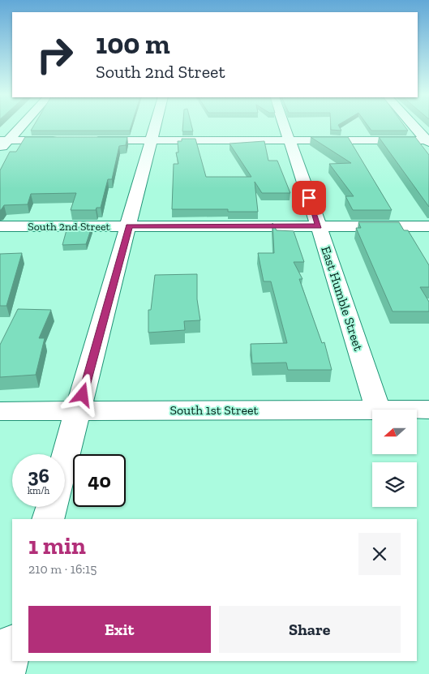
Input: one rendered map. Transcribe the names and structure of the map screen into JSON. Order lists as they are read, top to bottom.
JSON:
{
  "streets": {
    "street": ["South 2nd Street", "East Humble Street", "South 1st Street"]
  },
  "crossings": [
    ["South 2nd Street", "East Humble Street"]
  ],
  "north": "left",
  "page": {
    "turn": ["100 m", "South 2nd Street"],
    "speed": "36 km/h",
    "limit": "40",
    "heading": ["1 min", "210 m · 16:15"],
    "buttons": ["Exit", "Share"]
  }
}
